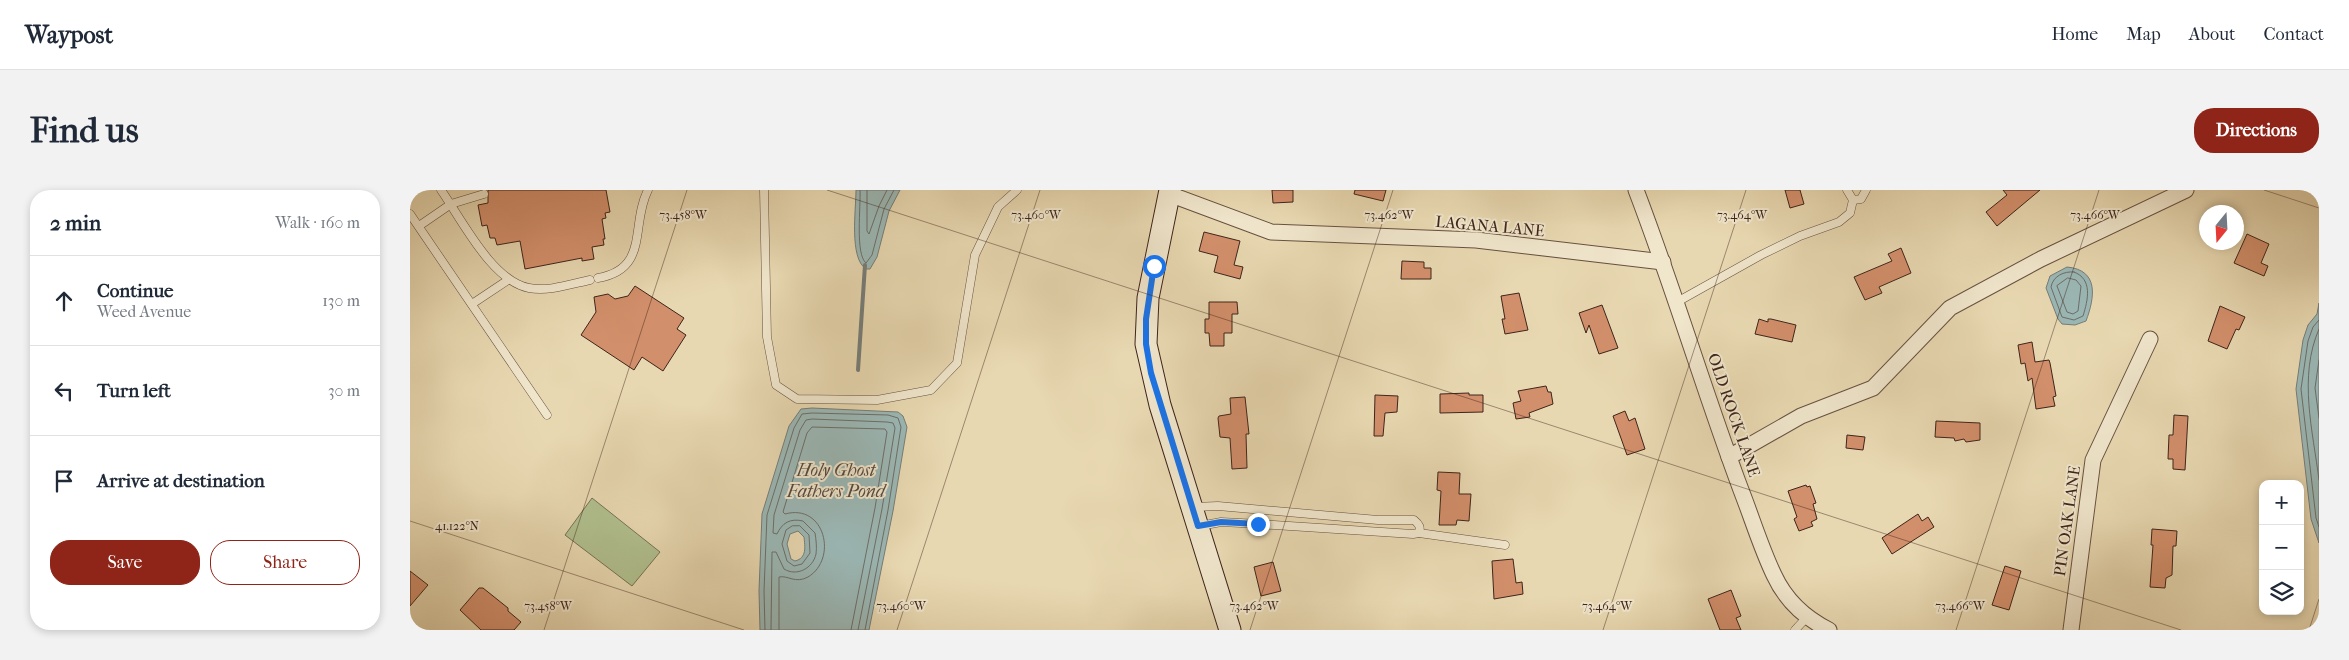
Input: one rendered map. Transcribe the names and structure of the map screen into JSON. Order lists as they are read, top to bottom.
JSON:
{
  "streets": {
    "street": ["LAGANA LANE", "OLD ROCK LANE", "PIN OAK LANE"]
  },
  "crossings": [
    ["LAGANA LANE", "OLD ROCK LANE"]
  ],
  "water": ["Holy Ghost Fathers Pond"],
  "north": "bottom",
  "page": {
    "header": "Waypost",
    "nav": [
      "Home",
      "Map",
      "About",
      "Contact"
    ],
    "buttons": [
      "Directions",
      ["Save", "Share"]
    ],
    "title": "Find us",
    "heading": ["2 min", "Walk · 160 m"],
    "list": [
      ["Continue", "Weed Avenue", "130 m"],
      ["Turn left", "30 m"],
      "Arrive at destination"
    ],
    "map_buttons": ["+", "−"]
  },
  "coordinates": [
    "73.458°W",
    "73.460°W",
    "73.462°W",
    "73.464°W",
    "73.466°W",
    "41.122°N"
  ]
}
